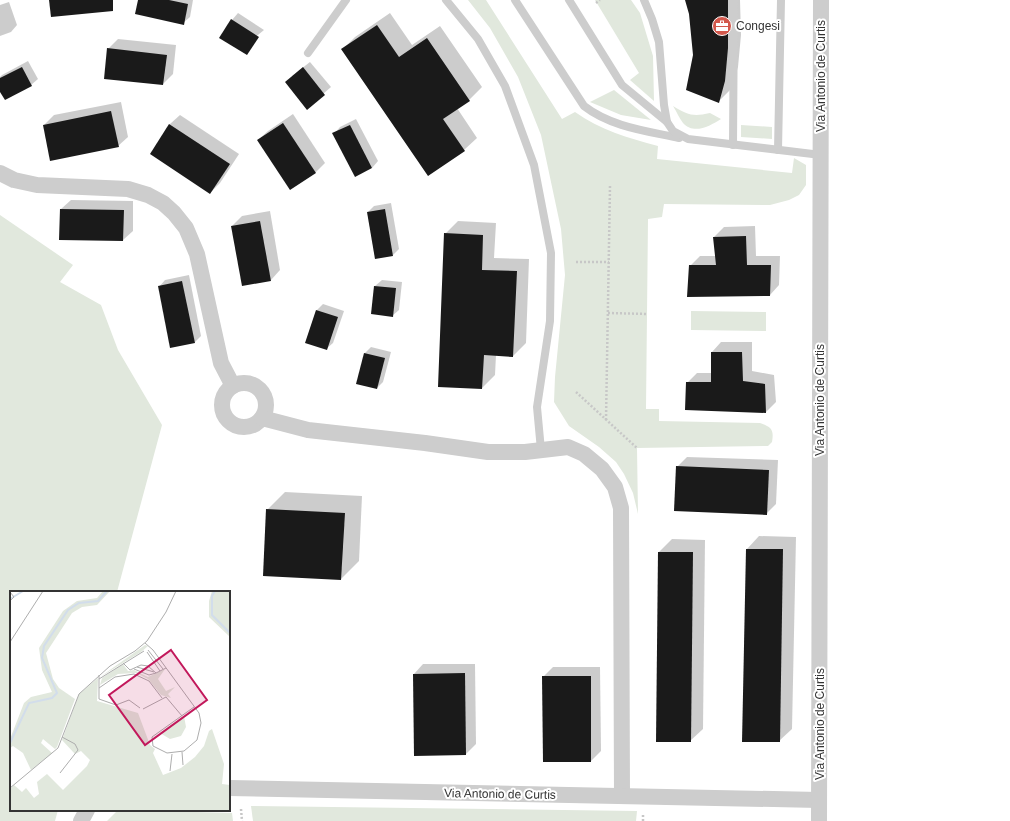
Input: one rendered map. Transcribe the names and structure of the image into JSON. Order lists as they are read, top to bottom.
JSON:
{
  "streets": {
    "street": ["Via Antonio de Curtis"]
  },
  "places": {
    "office": ["Congesi"]
  }
}
